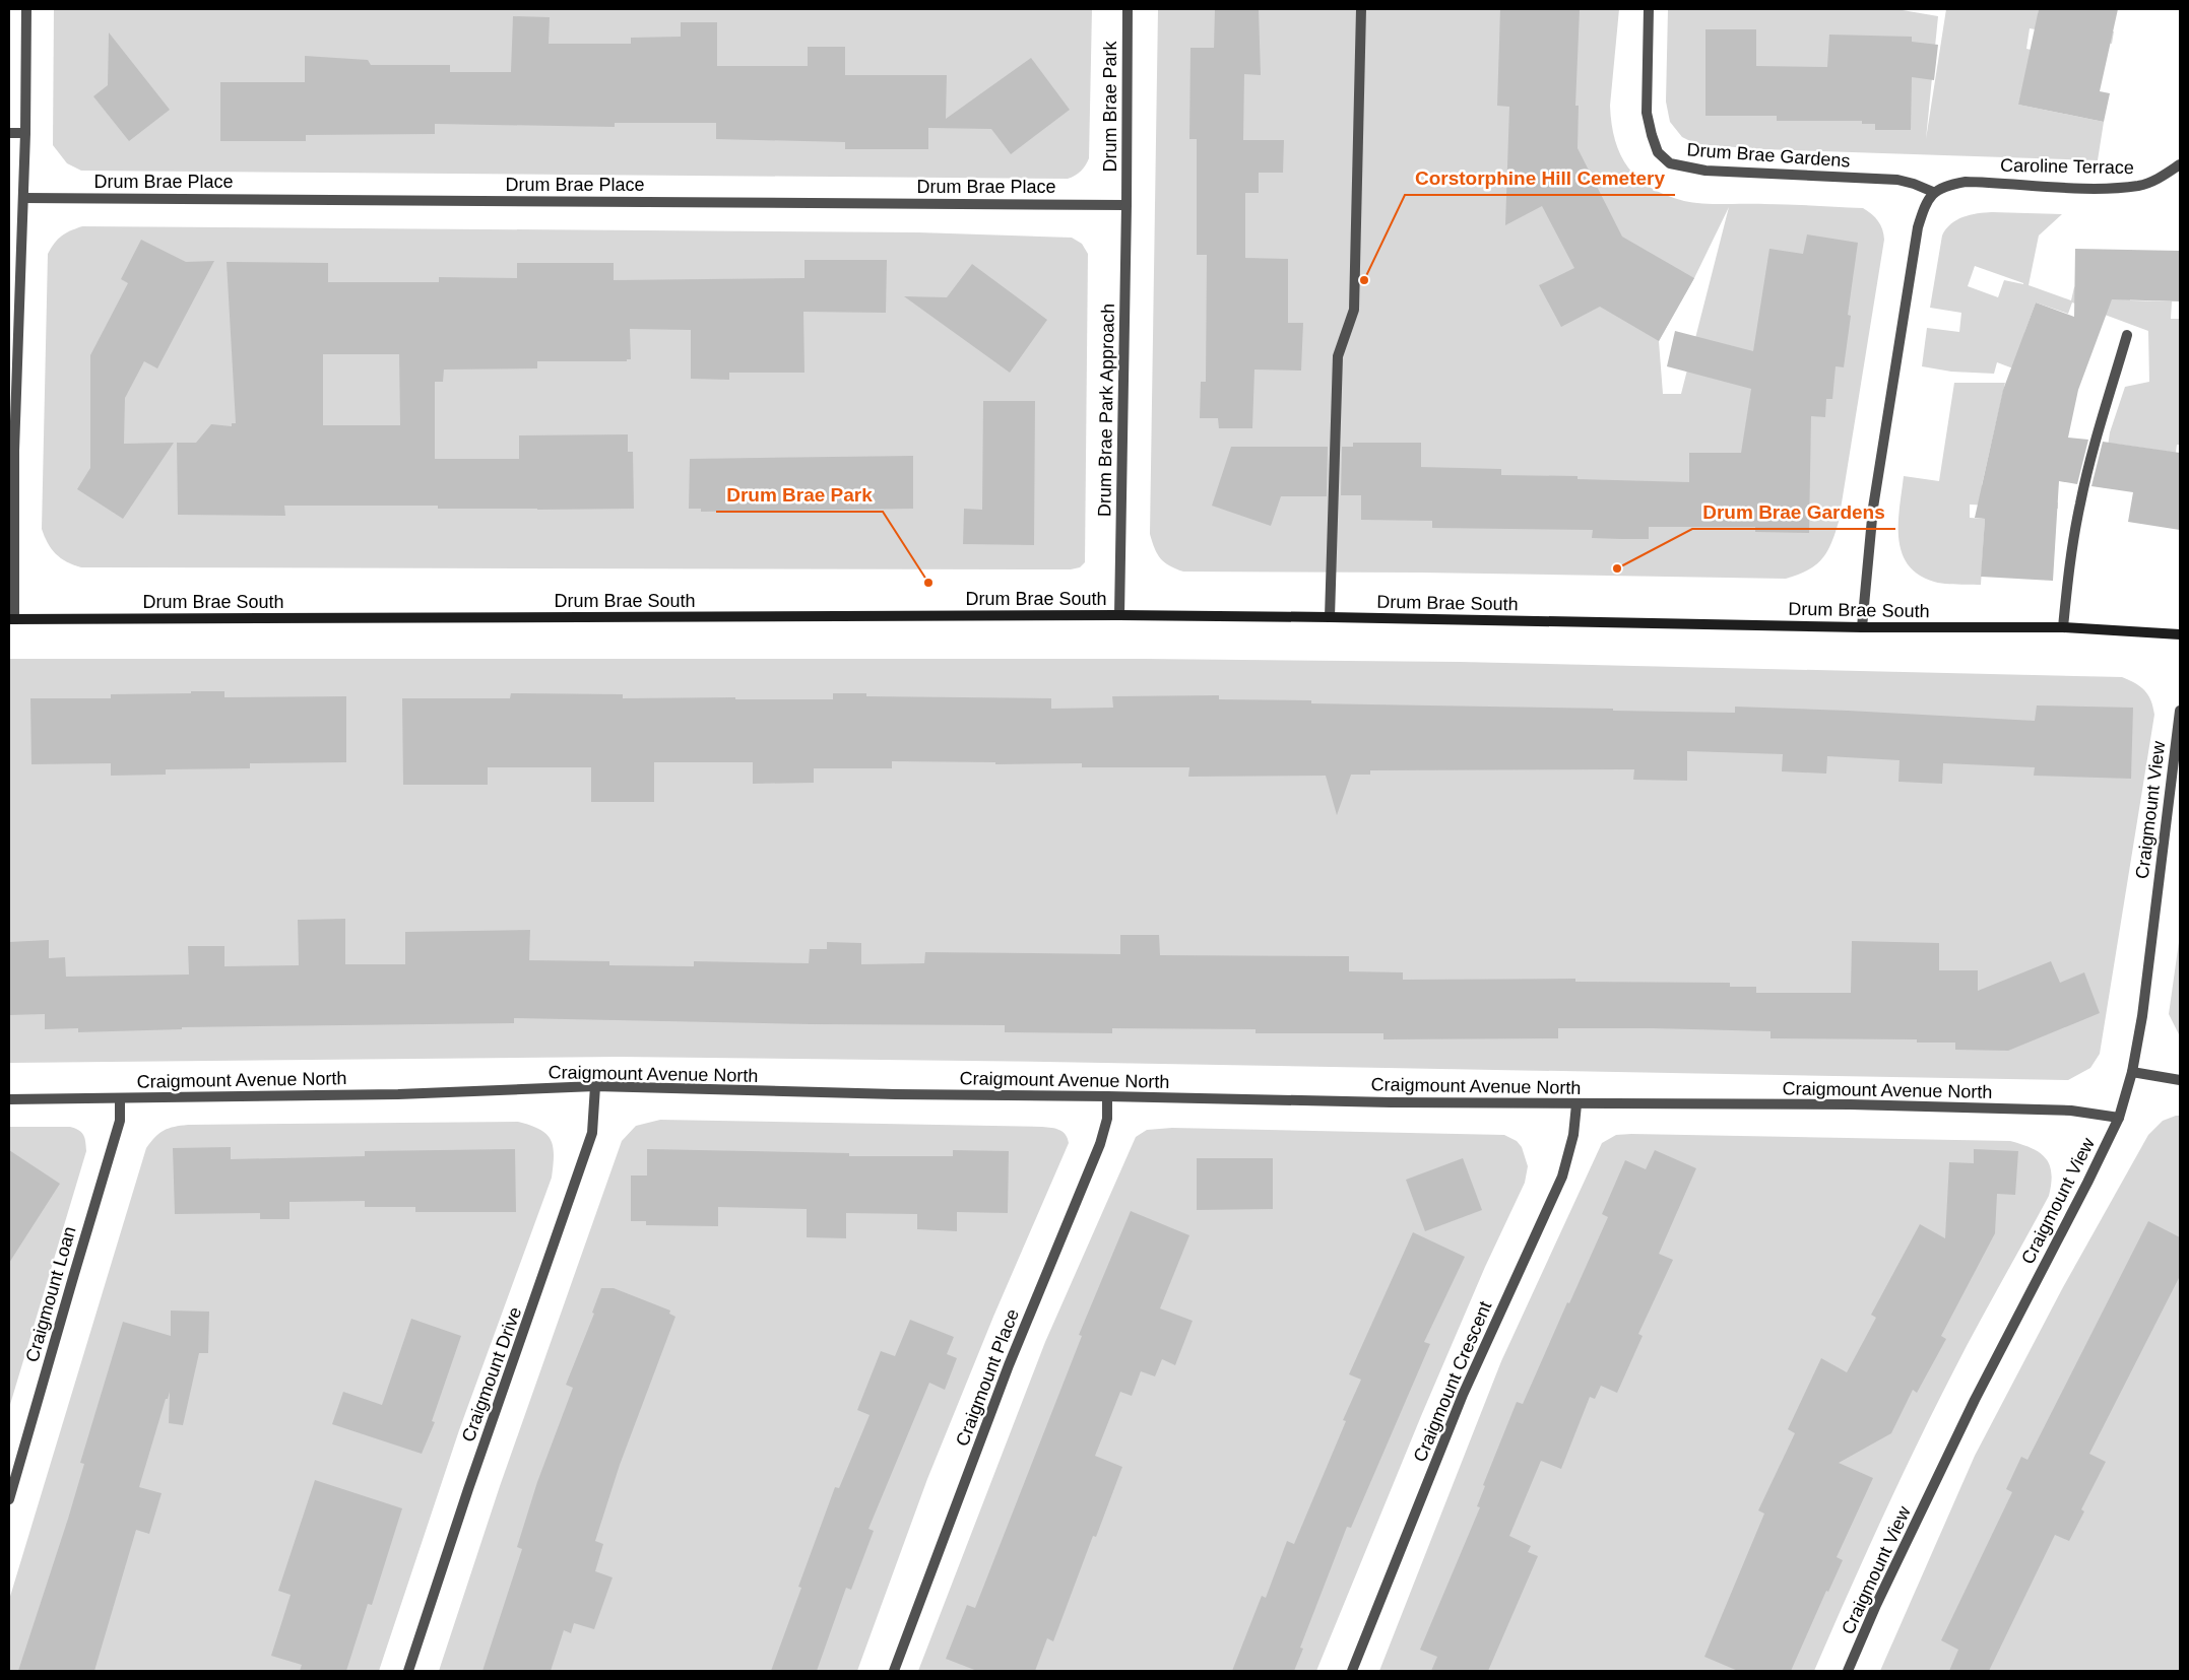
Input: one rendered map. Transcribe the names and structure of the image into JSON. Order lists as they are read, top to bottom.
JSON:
{
  "streets": {
    "main road": ["Drum Brae South"],
    "street": [
      "Drum Brae Park",
      "Drum Brae Gardens",
      "Caroline Terrace",
      "Drum Brae Place",
      "Drum Brae Park Approach",
      "Craigmount View",
      "Craigmount Avenue North",
      "Craigmount Loan",
      "Craigmount Drive",
      "Craigmount Place",
      "Craigmount Crescent"
    ]
  },
  "crossings": [
    ["Drum Brae Park", "Drum Brae Place"],
    ["Drum Brae Park", "Drum Brae Park Approach"],
    ["Drum Brae Gardens", "Caroline Terrace"],
    ["Drum Brae Place", "Drum Brae Park Approach"],
    ["Drum Brae Park Approach", "Drum Brae South"],
    ["Craigmount View", "Craigmount Avenue North"],
    ["Craigmount Avenue North", "Craigmount Loan"],
    ["Craigmount Avenue North", "Craigmount Drive"],
    ["Craigmount Avenue North", "Craigmount Place"],
    ["Craigmount Avenue North", "Craigmount Crescent"]
  ],
  "places": ["Corstorphine Hill Cemetery", "Drum Brae Gardens", "Drum Brae Park"]
}
